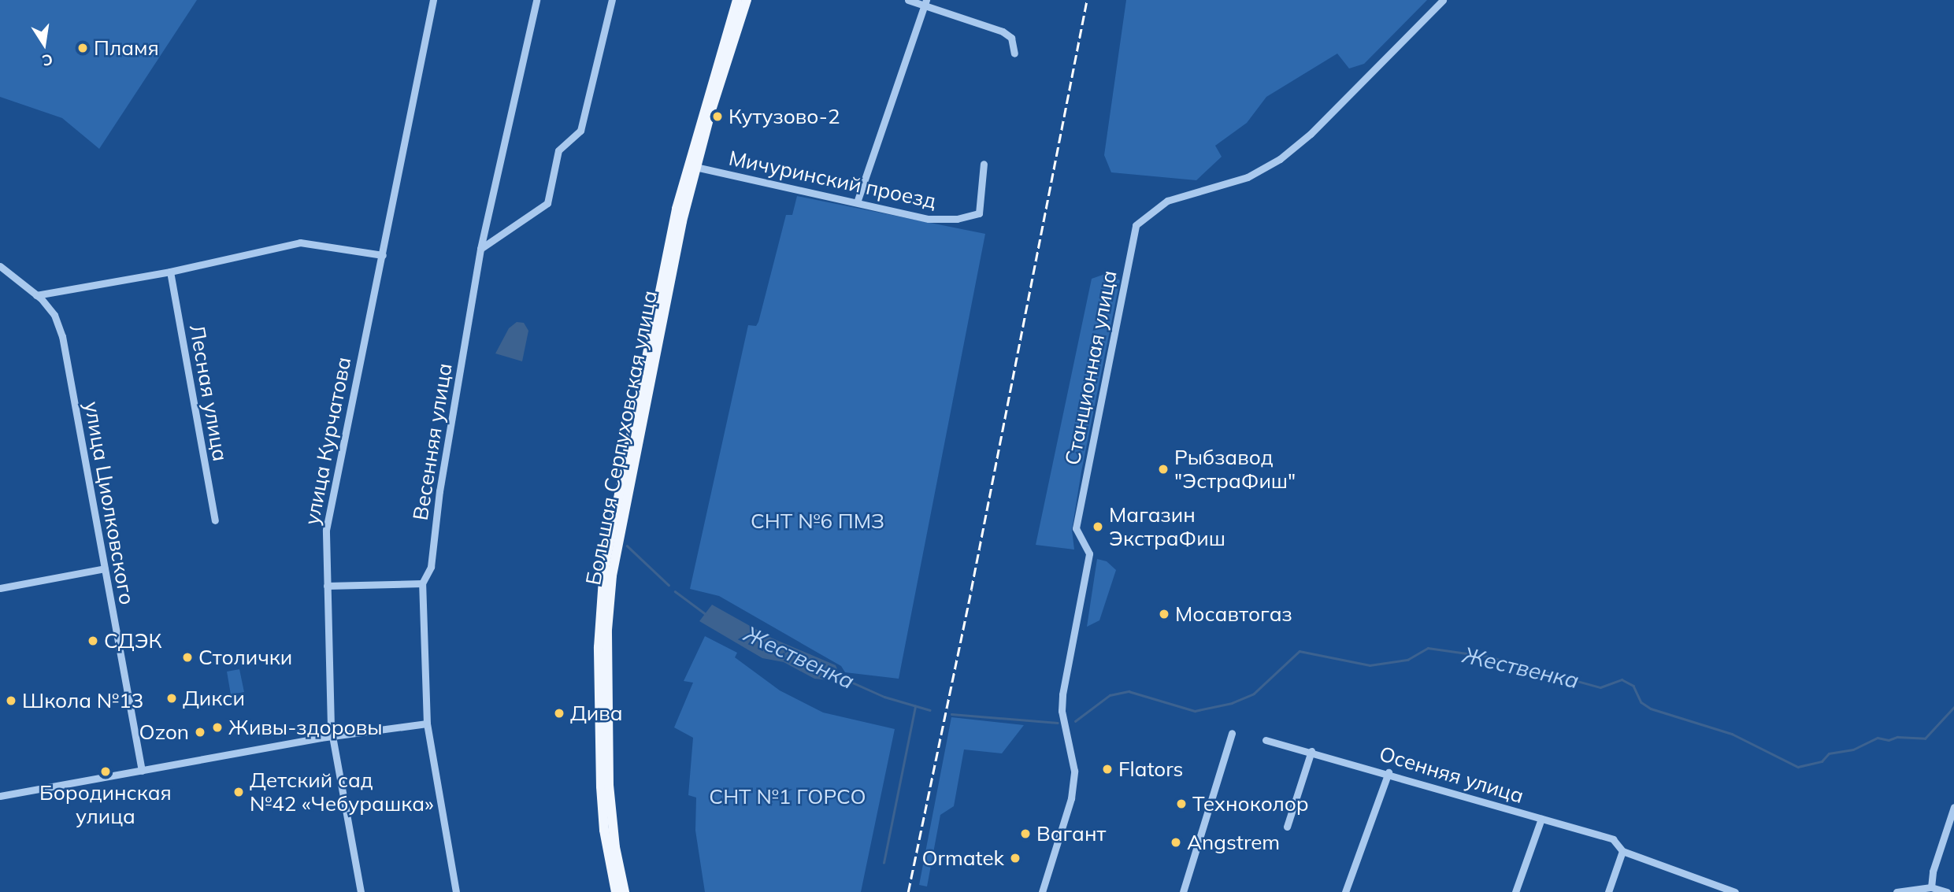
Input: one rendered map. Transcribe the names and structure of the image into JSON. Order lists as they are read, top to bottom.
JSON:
{
  "streets": {
    "main road": ["Большая Серпуховская улица"],
    "street": [
      "Мичуринский проезд",
      "Станционная улица",
      "Лесная улица",
      "улица Курчатова",
      "Весенняя улица",
      "улица Циолковского",
      "Осенняя улица"
    ]
  },
  "crossings": [
    ["Мичуринский проезд", "Большая Серпуховская улица"]
  ],
  "water": ["Жественка"],
  "parks": ["СНТ №6 ПМЗ", "СНТ №1 ГОРСО"],
  "places": [
    "Пламя",
    "Кутузово-2",
    "Рыбзавод \"ЭстраФиш\"",
    "Магазин ЭкстраФиш",
    "Мосавтогаз",
    "СДЭК",
    "Столички",
    "Дикси",
    "Школа №13",
    "Дива",
    "Живы-здоровы",
    "Ozon",
    "Flators",
    "Бородинская улица",
    "Детский сад №42 «Чебурашка»",
    "Техноколор",
    "Вагант",
    "Angstrem",
    "Ormatek"
  ],
  "north": "bottom"
}
